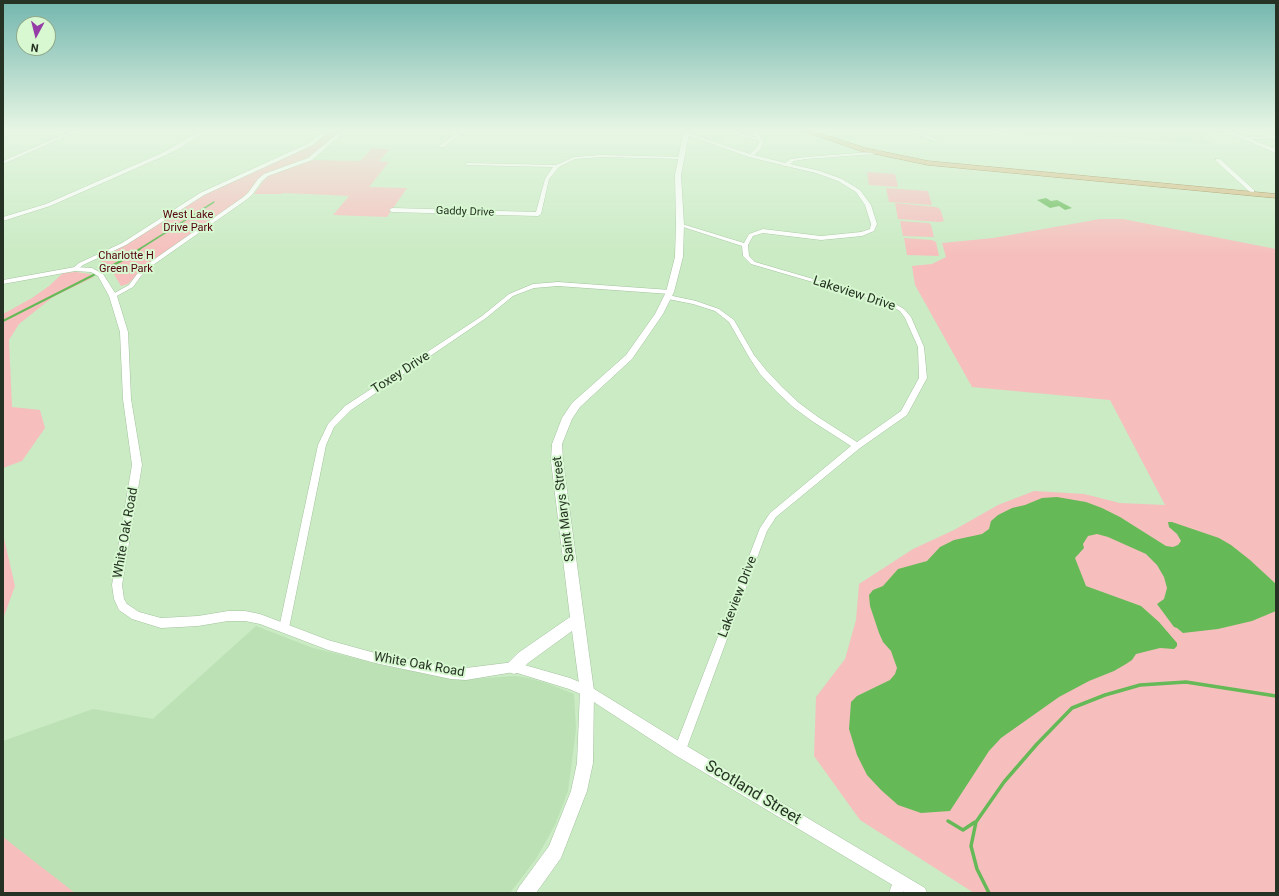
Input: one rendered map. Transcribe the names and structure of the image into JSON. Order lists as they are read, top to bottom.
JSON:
{
  "streets": {
    "main road": ["Saint Marys Street"],
    "street": [
      "Gaddy Drive",
      "Lakeview Drive",
      "Toxey Drive",
      "White Oak Road",
      "Scotland Street"
    ]
  },
  "crossings": [
    ["Lakeview Drive", "Toxey Drive"],
    ["Lakeview Drive", "Scotland Street"],
    ["Toxey Drive", "Saint Marys Street"],
    ["Toxey Drive", "White Oak Road"],
    ["Saint Marys Street", "White Oak Road"],
    ["Saint Marys Street", "Scotland Street"],
    ["White Oak Road", "Scotland Street"]
  ],
  "parks": ["West Lake Drive Park", "Charlotte H Green Park"],
  "north": "bottom"
}
